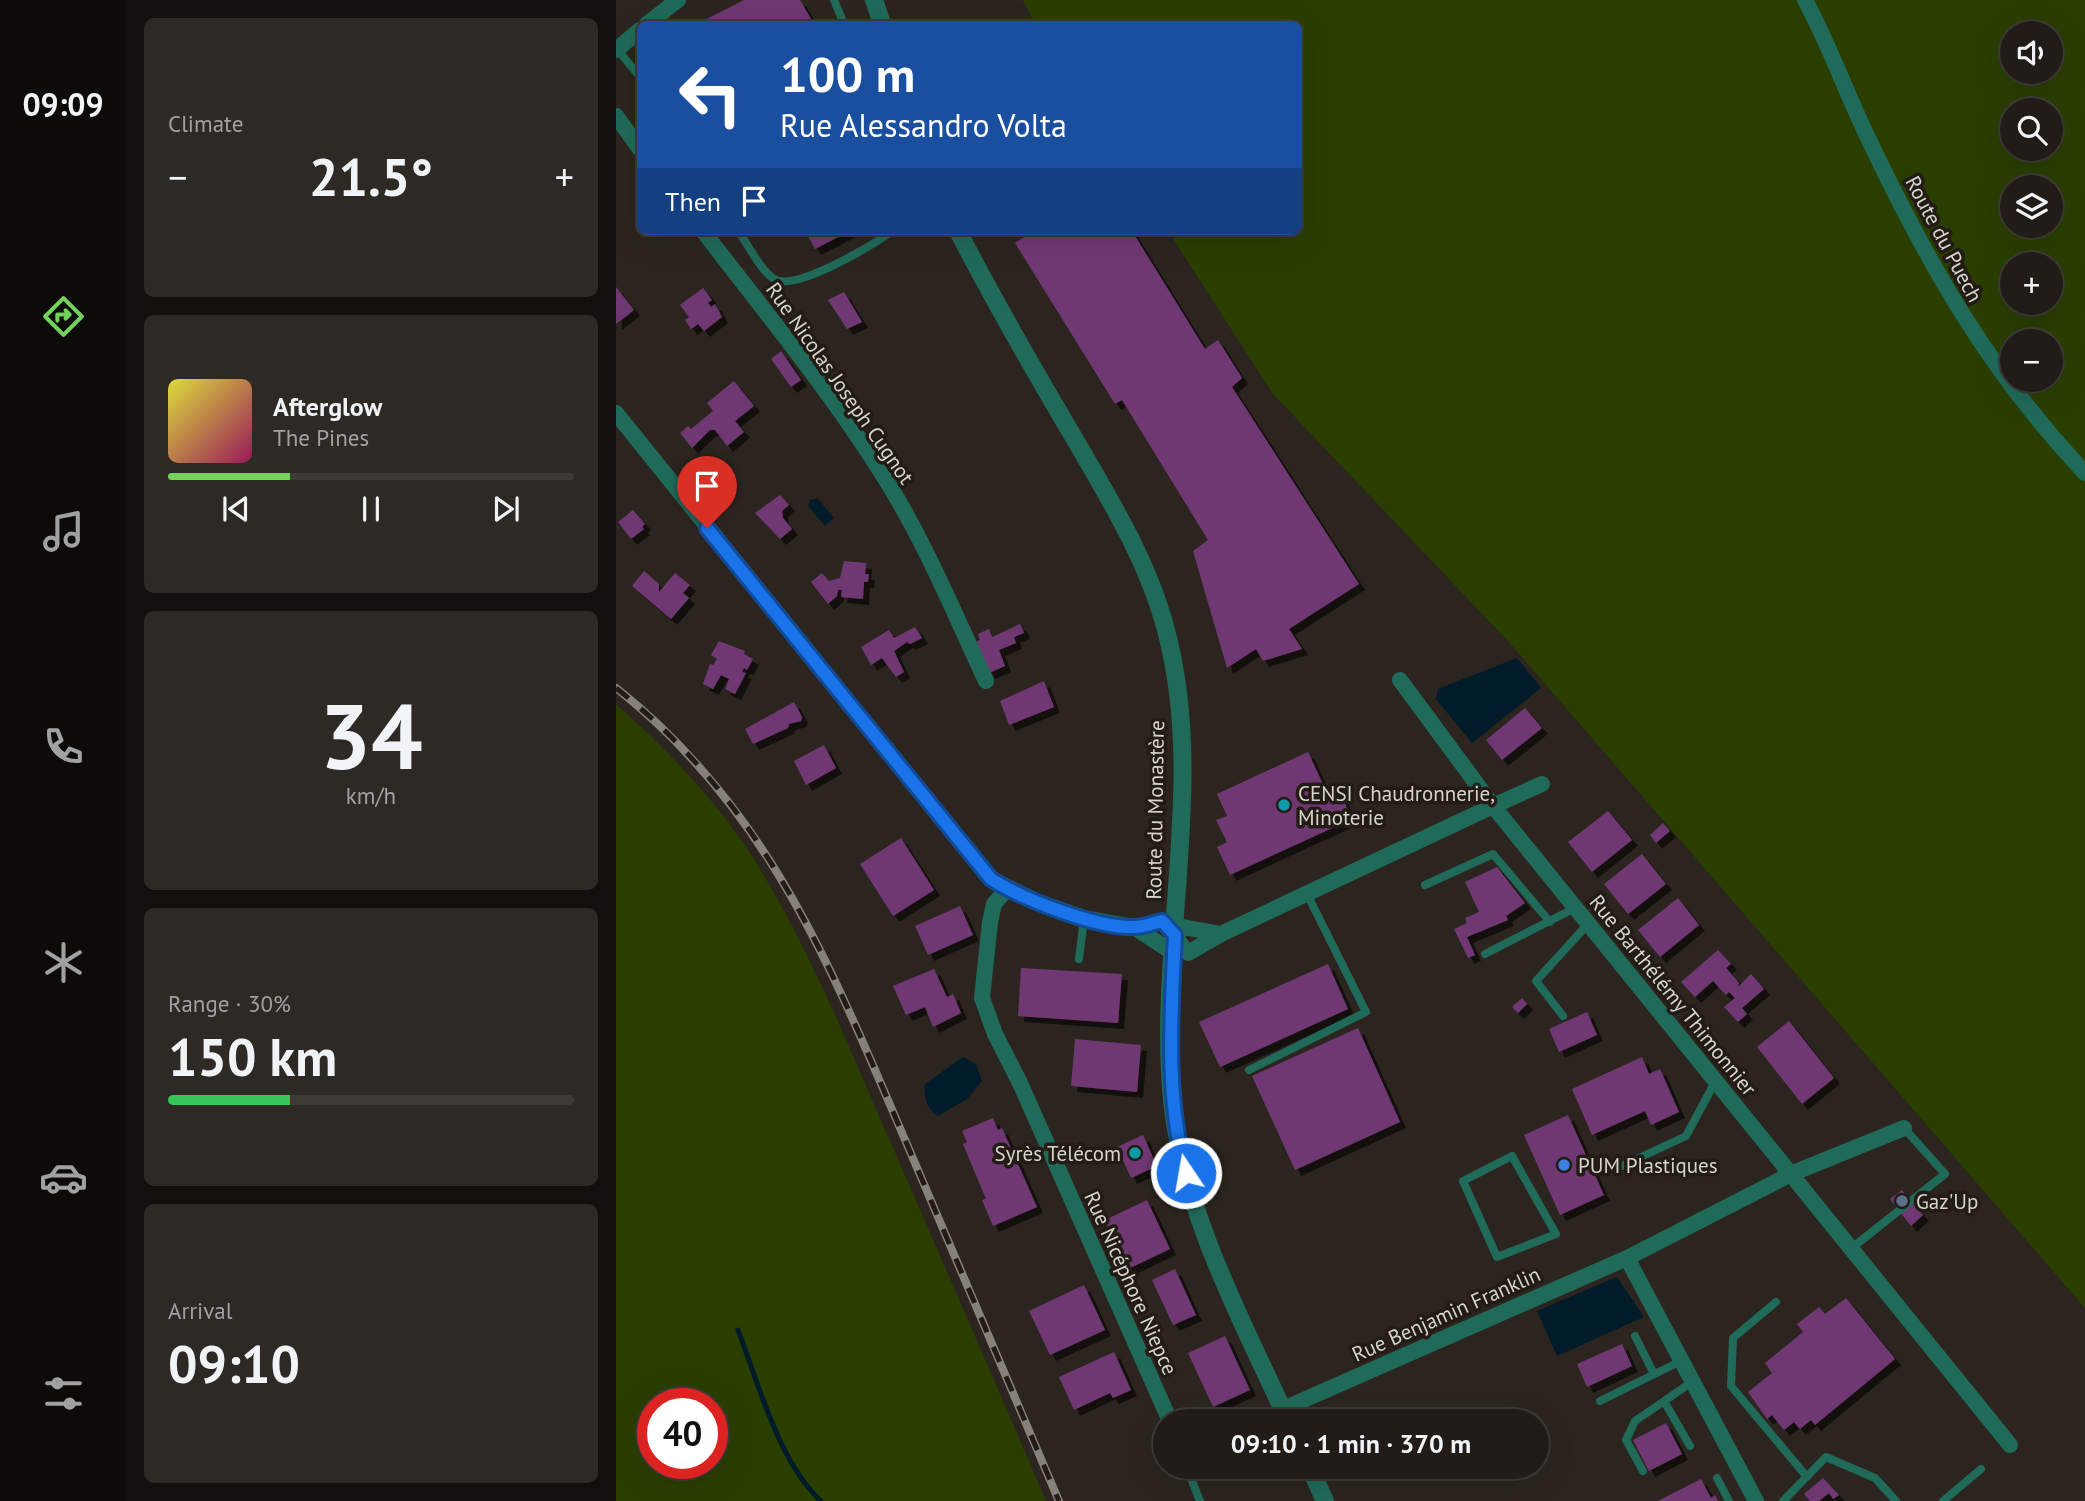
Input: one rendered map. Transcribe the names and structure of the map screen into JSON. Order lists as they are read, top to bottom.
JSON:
{
  "streets": {
    "street": [
      "Route du Puech",
      "Rue Nicolas Joseph Cugnot",
      "Route du Monastère",
      "Rue Barthélémy Thimonnier",
      "Rue Nicéphore Niepce",
      "Rue Benjamin Franklin"
    ]
  },
  "crossings": [
    ["Rue Barthélémy Thimonnier", "Rue Benjamin Franklin"]
  ],
  "places": [
    "CENSI Chaudronnerie, Minoterie",
    "Syrès Télécom",
    "PUM Plastiques",
    "Gaz'Up"
  ],
  "page": {
    "tabs": "09:09",
    "tile": [
      "Climate",
      ["34", "km/h"],
      ["Range · 30%", "150 km"],
      ["Arrival", "09:10"]
    ],
    "map_buttons": ["+", "−"],
    "turn": ["100 m", "Rue Alessandro Volta"],
    "heat": ["−", "21.5°", "+"],
    "then": "Then",
    "song": ["Afterglow", "The Pines"],
    "limit": "40",
    "trip": "09:10 · 1 min · 370 m"
  }
}
